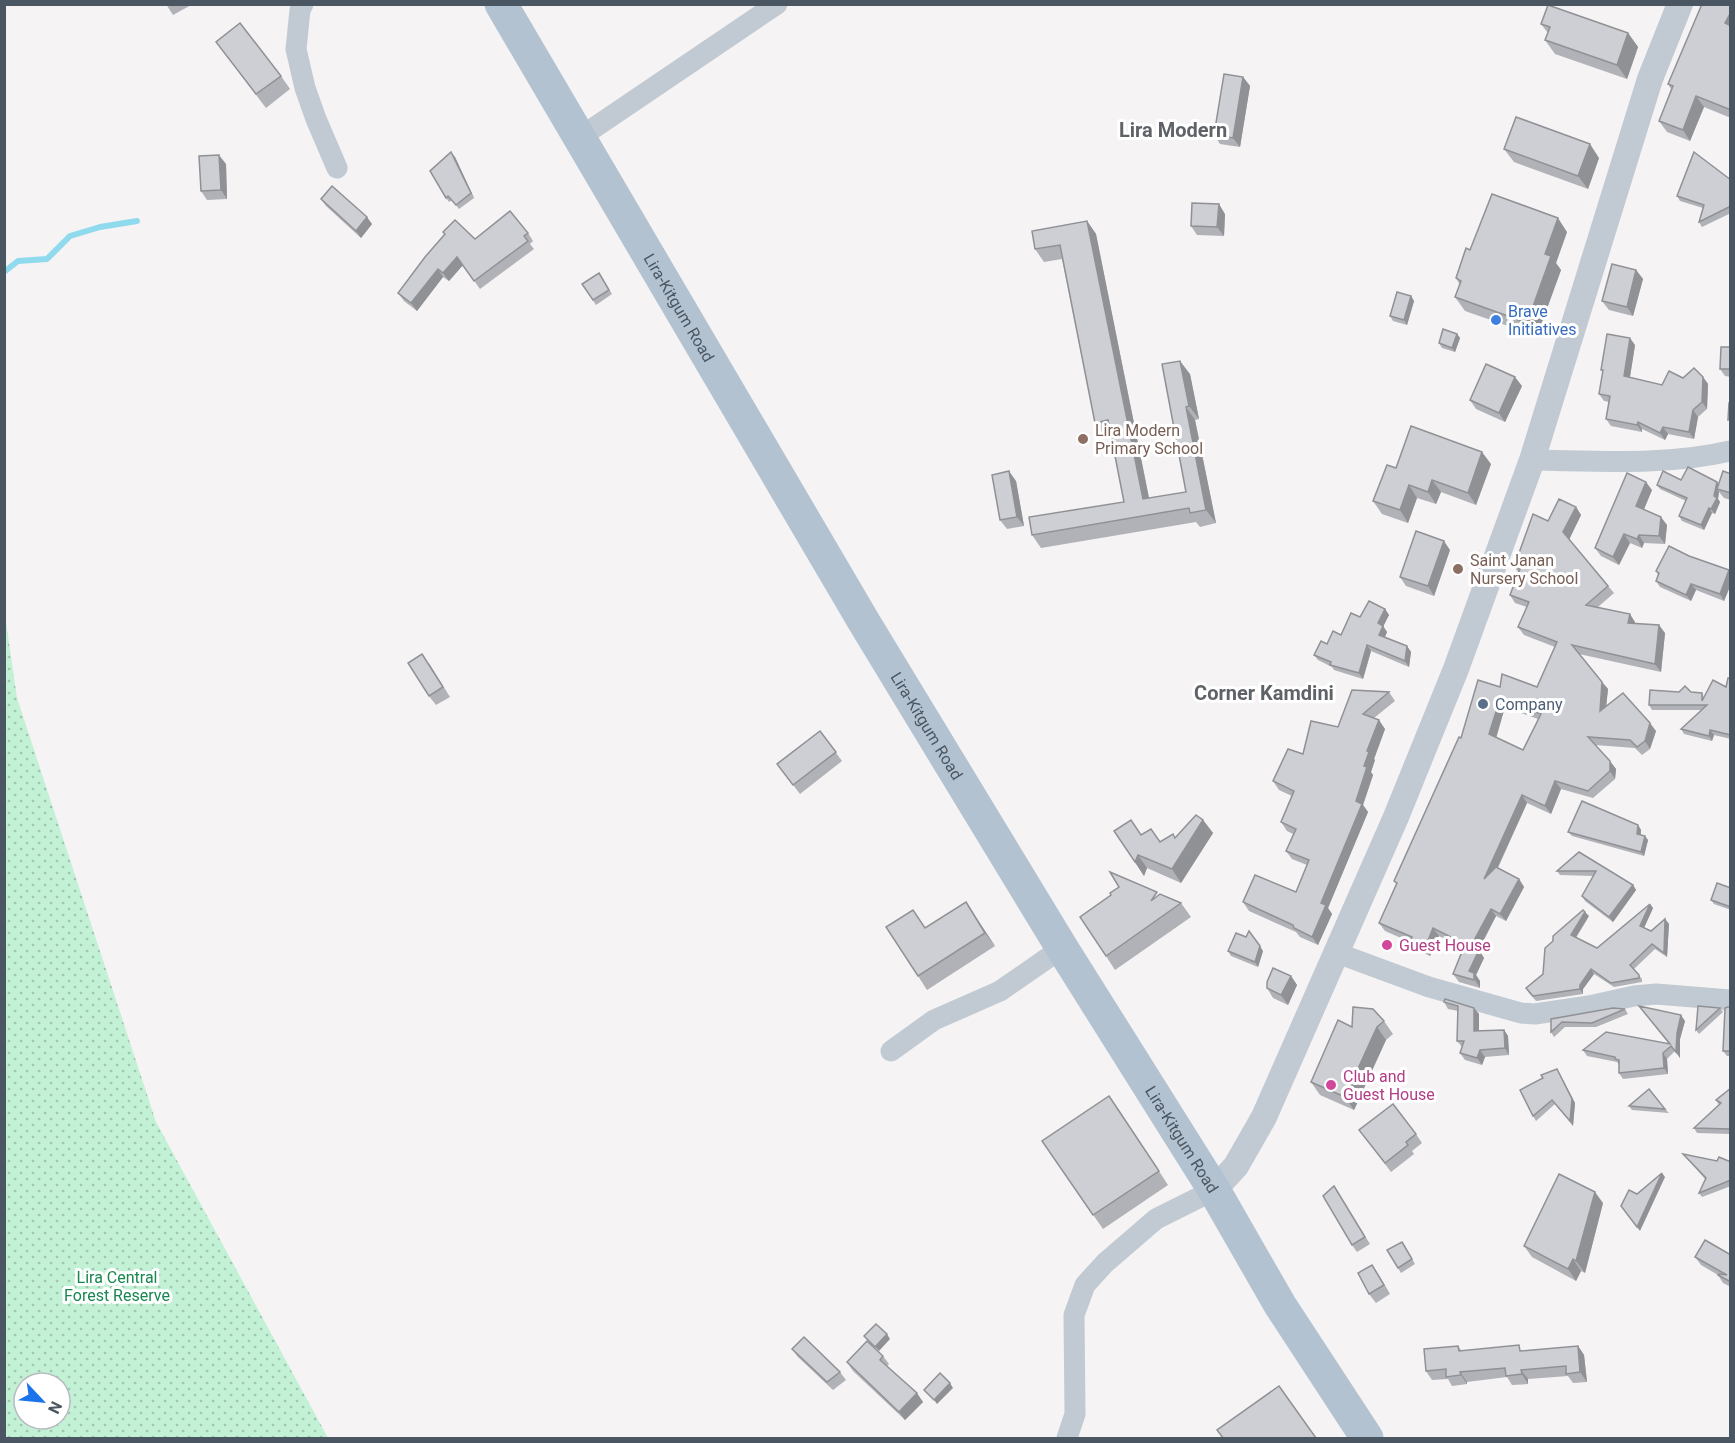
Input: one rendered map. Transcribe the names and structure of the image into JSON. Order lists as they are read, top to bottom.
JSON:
{
  "streets": {
    "main road": ["Lira-Kitgum Road"]
  },
  "districts": ["Lira Modern", "Corner Kamdini"],
  "parks": ["Lira Central Forest Reserve"],
  "places": [
    "Brave Initiatives",
    "Lira Modern Primary School",
    "Saint Janan Nursery School",
    "Company",
    "Guest House",
    "Club and Guest House"
  ],
  "north": "bottom right"
}
